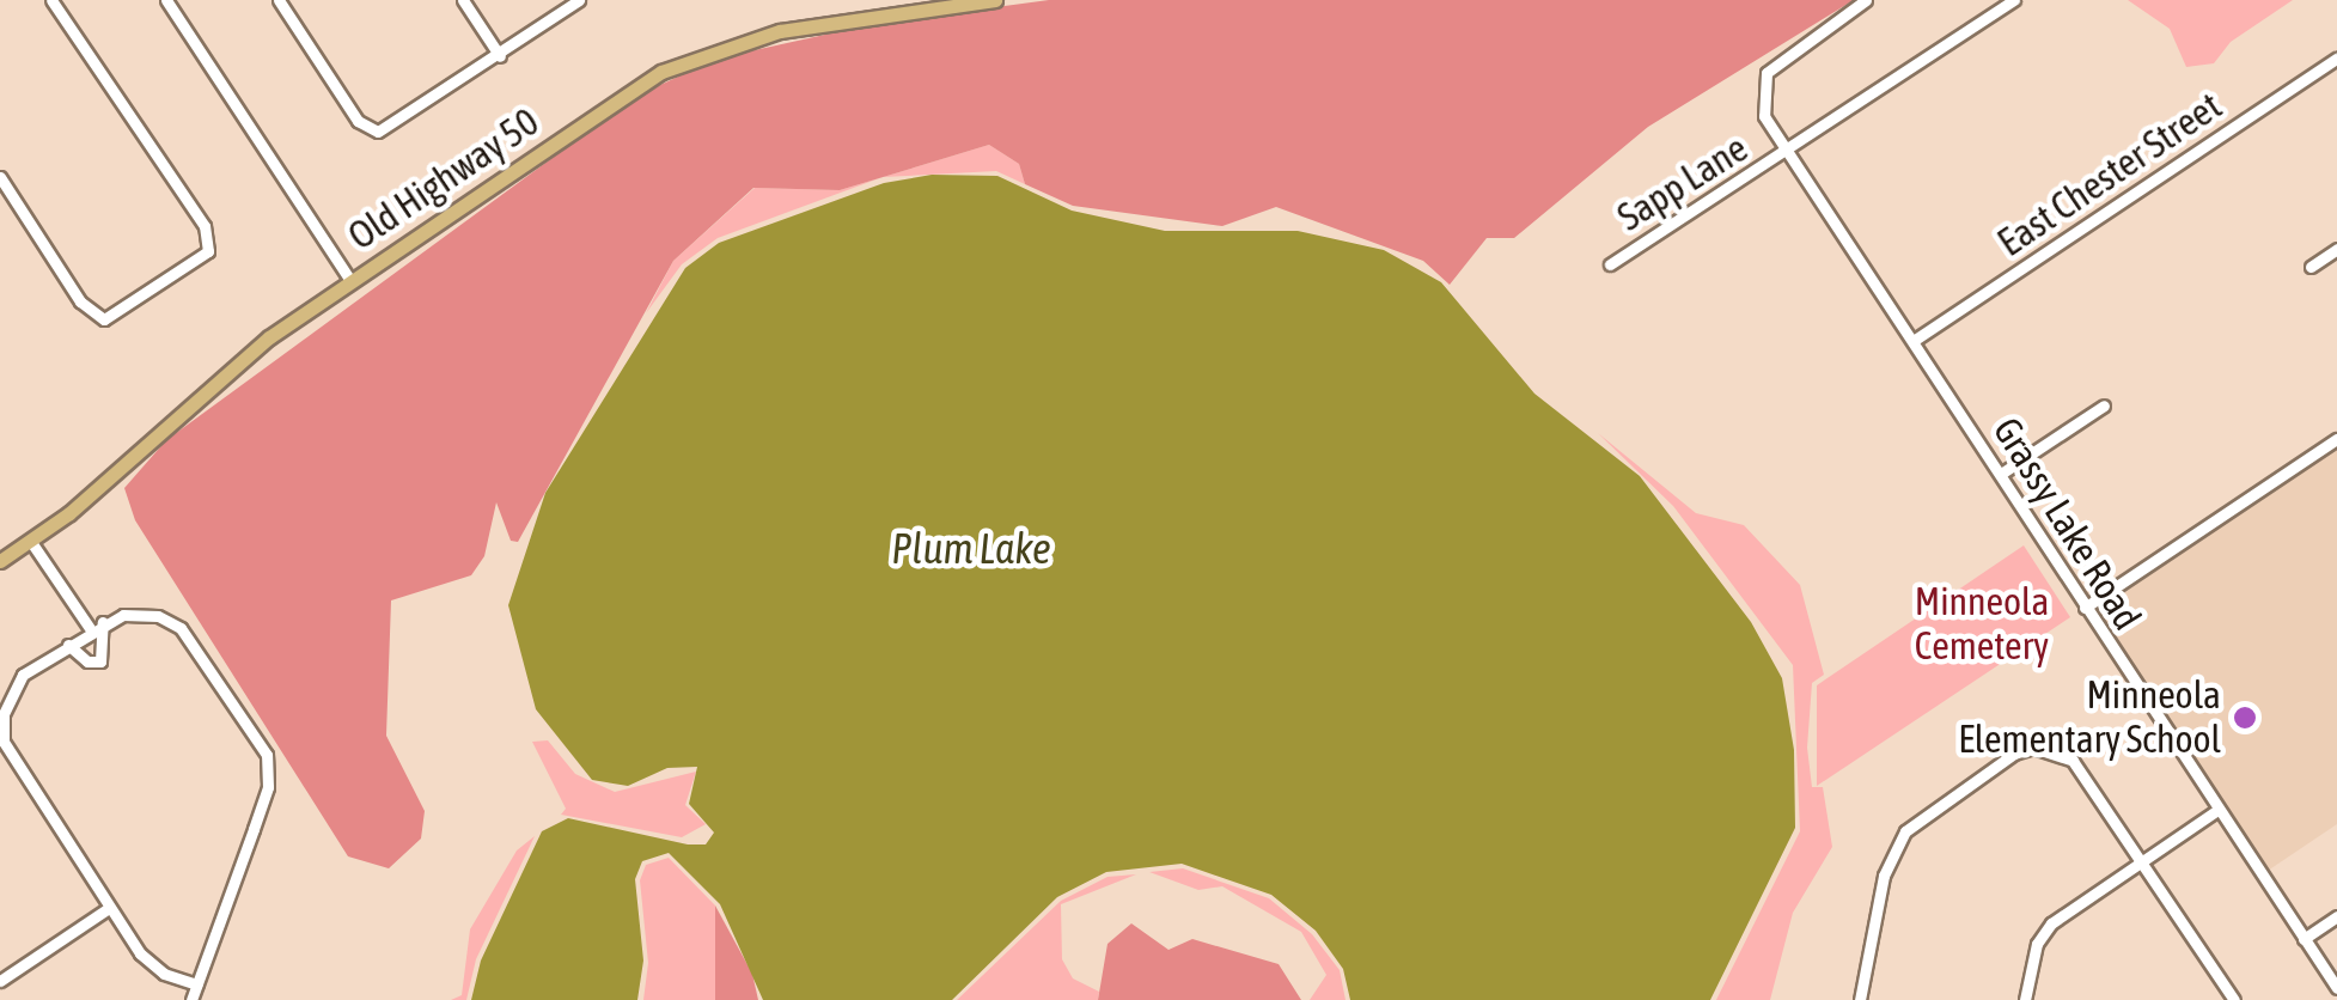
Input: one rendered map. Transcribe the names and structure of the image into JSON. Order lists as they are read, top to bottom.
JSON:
{
  "streets": {
    "main road": ["Old Highway 50"],
    "street": ["East Chester Street", "Sapp Lane", "Grassy Lake Road"]
  },
  "crossings": [
    ["East Chester Street", "Grassy Lake Road"],
    ["Sapp Lane", "Grassy Lake Road"]
  ],
  "water": ["Plum Lake"],
  "parks": ["Minneola Cemetery"],
  "places": ["Minneola Elementary School"]
}
